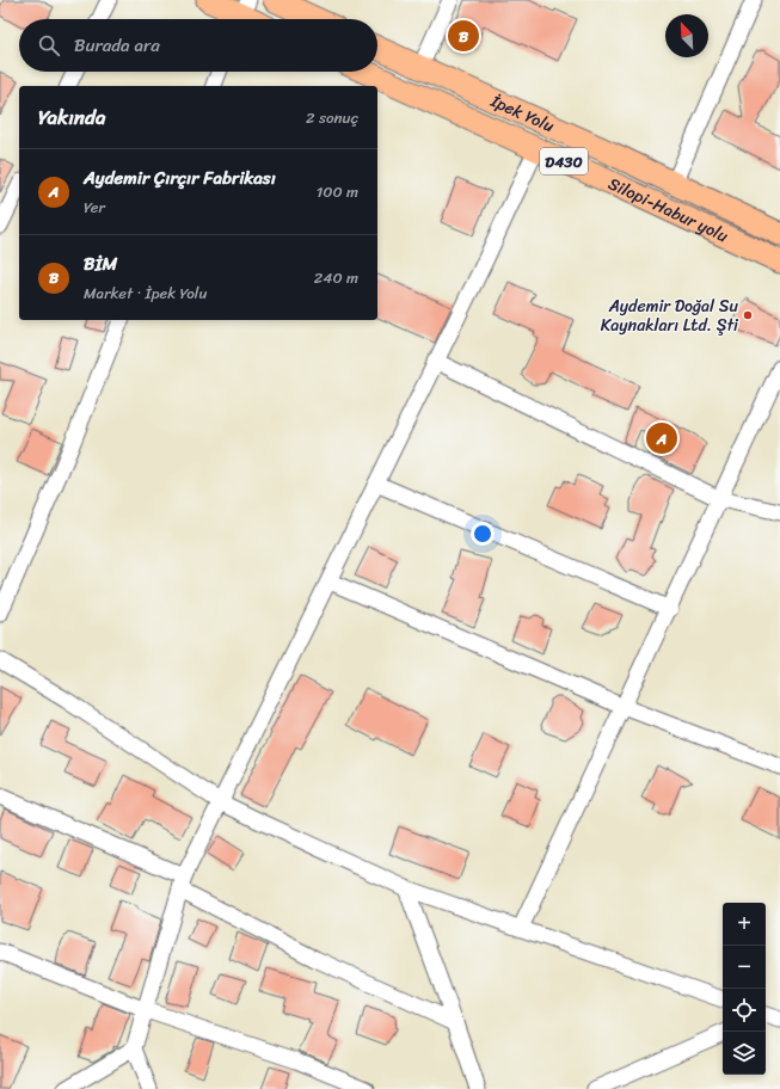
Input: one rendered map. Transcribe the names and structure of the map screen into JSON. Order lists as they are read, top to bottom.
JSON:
{
  "streets": {
    "highway": ["İpek Yolu", "D430", "Silopi-Habur yolu"]
  },
  "places": ["Aydemir Doğal Su Kaynakları Ltd. Şti"],
  "north": "top left",
  "page": {
    "pins": ["B", "A"],
    "search": "Burada ara",
    "heading": ["Yakında", "2 sonuç"],
    "list": [
      {
        "mark": "A",
        "name": "Aydemir Çırçır Fabrikası",
        "note": "Yer",
        "value": "100 m"
      },
      {
        "mark": "B",
        "name": "BİM",
        "note": "Market · İpek Yolu",
        "value": "240 m"
      }
    ],
    "map_buttons": ["+", "−"]
  }
}
